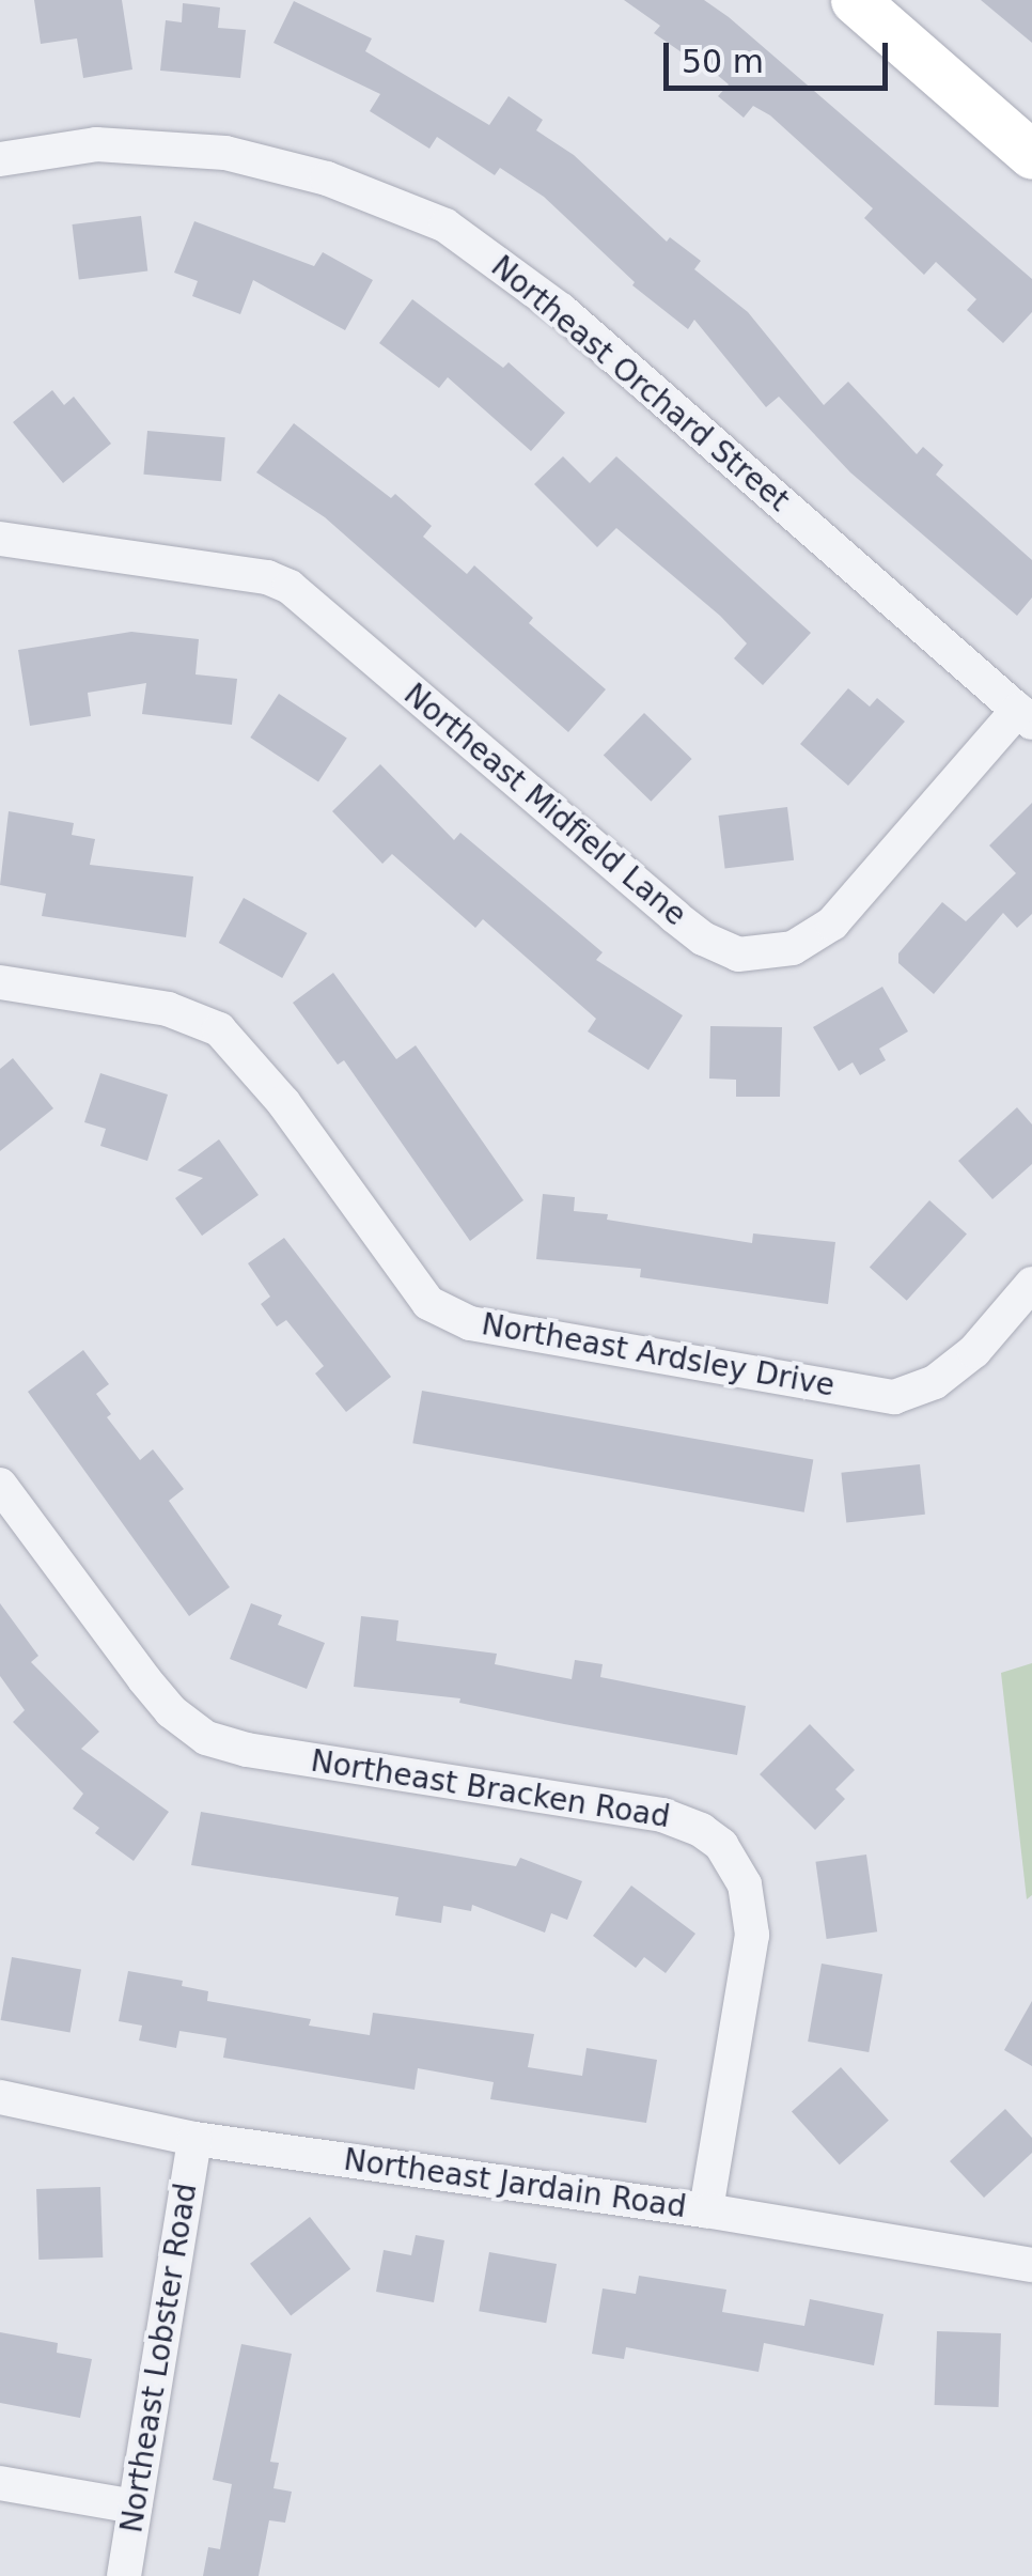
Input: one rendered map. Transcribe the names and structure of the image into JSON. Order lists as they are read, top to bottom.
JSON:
{
  "streets": {
    "street": [
      "Northeast Orchard Street",
      "Northeast Midfield Lane",
      "Northeast Ardsley Drive",
      "Northeast Bracken Road",
      "Northeast Jardain Road",
      "Northeast Lobster Road"
    ]
  },
  "crossings": [
    ["Northeast Orchard Street", "Northeast Midfield Lane"],
    ["Northeast Bracken Road", "Northeast Jardain Road"],
    ["Northeast Jardain Road", "Northeast Lobster Road"]
  ],
  "scale_bar": "50 m"
}
